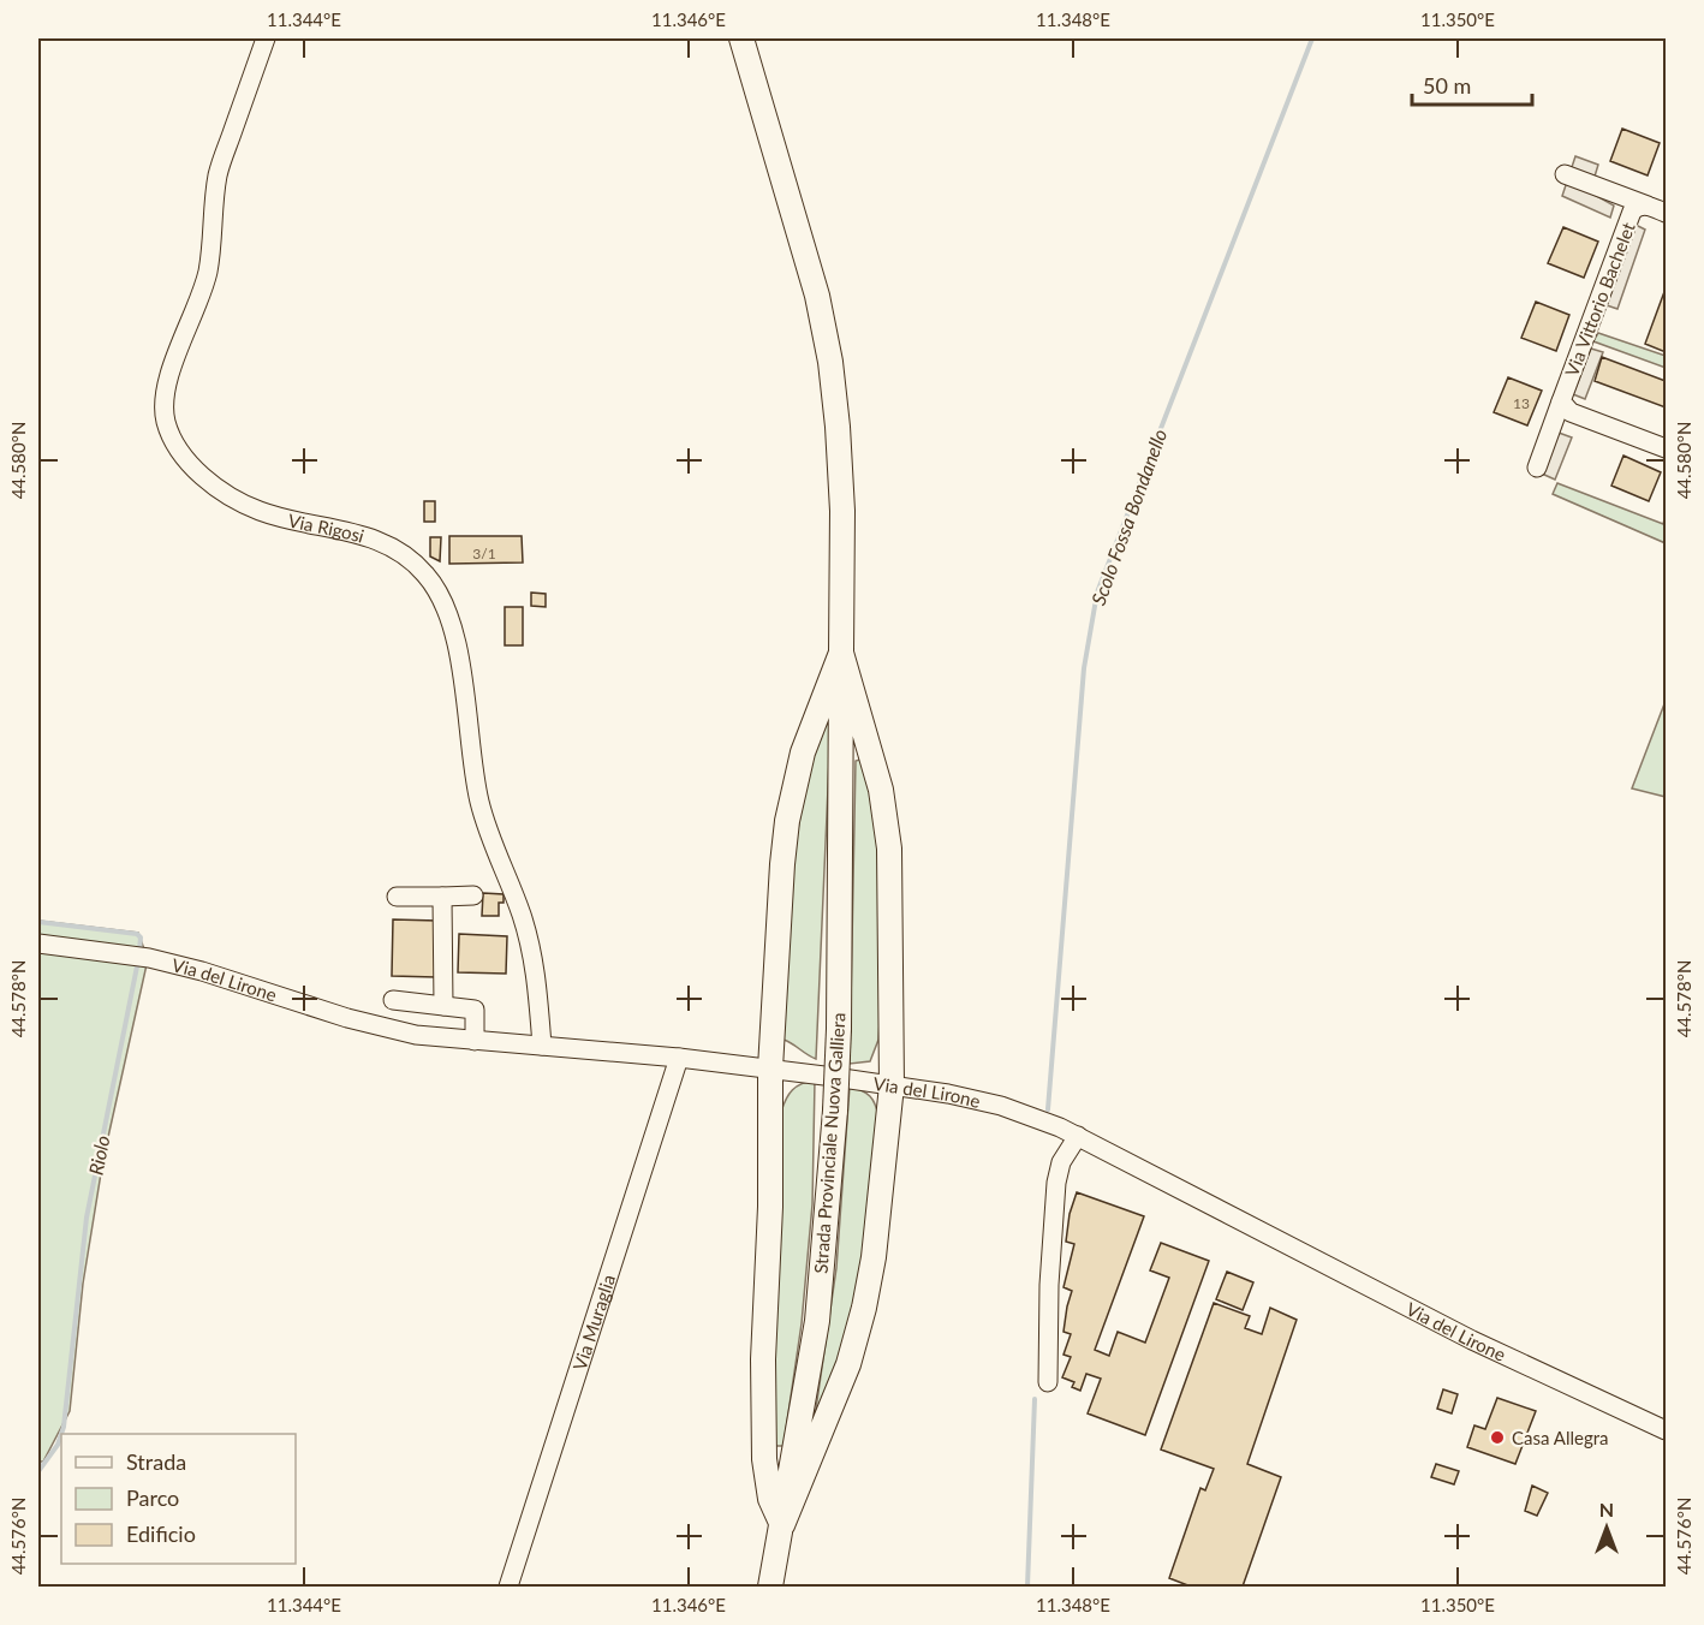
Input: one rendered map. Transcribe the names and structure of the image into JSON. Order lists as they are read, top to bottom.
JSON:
{
  "streets": {
    "main road": ["Strada Provinciale Nuova Galliera"],
    "street": [
      "Via Vittorio Bachelet",
      "Via Rigosi",
      "Via del Lirone",
      "Via Muraglia"
    ]
  },
  "crossings": [
    ["Via Rigosi", "Via del Lirone"],
    ["Via del Lirone", "Via Muraglia"]
  ],
  "water": ["Scolo Fossa Bondanello", "Riolo"],
  "places": ["Casa Allegra"],
  "house_numbers": ["13", "3/1"],
  "legend": ["Strada", "Parco", "Edificio"],
  "scale_bar": "50 m",
  "north": "top",
  "coordinates": [
    "11.344°E",
    "11.346°E",
    "11.348°E",
    "11.350°E",
    "44.580°N",
    "44.578°N",
    "44.576°N"
  ]
}
